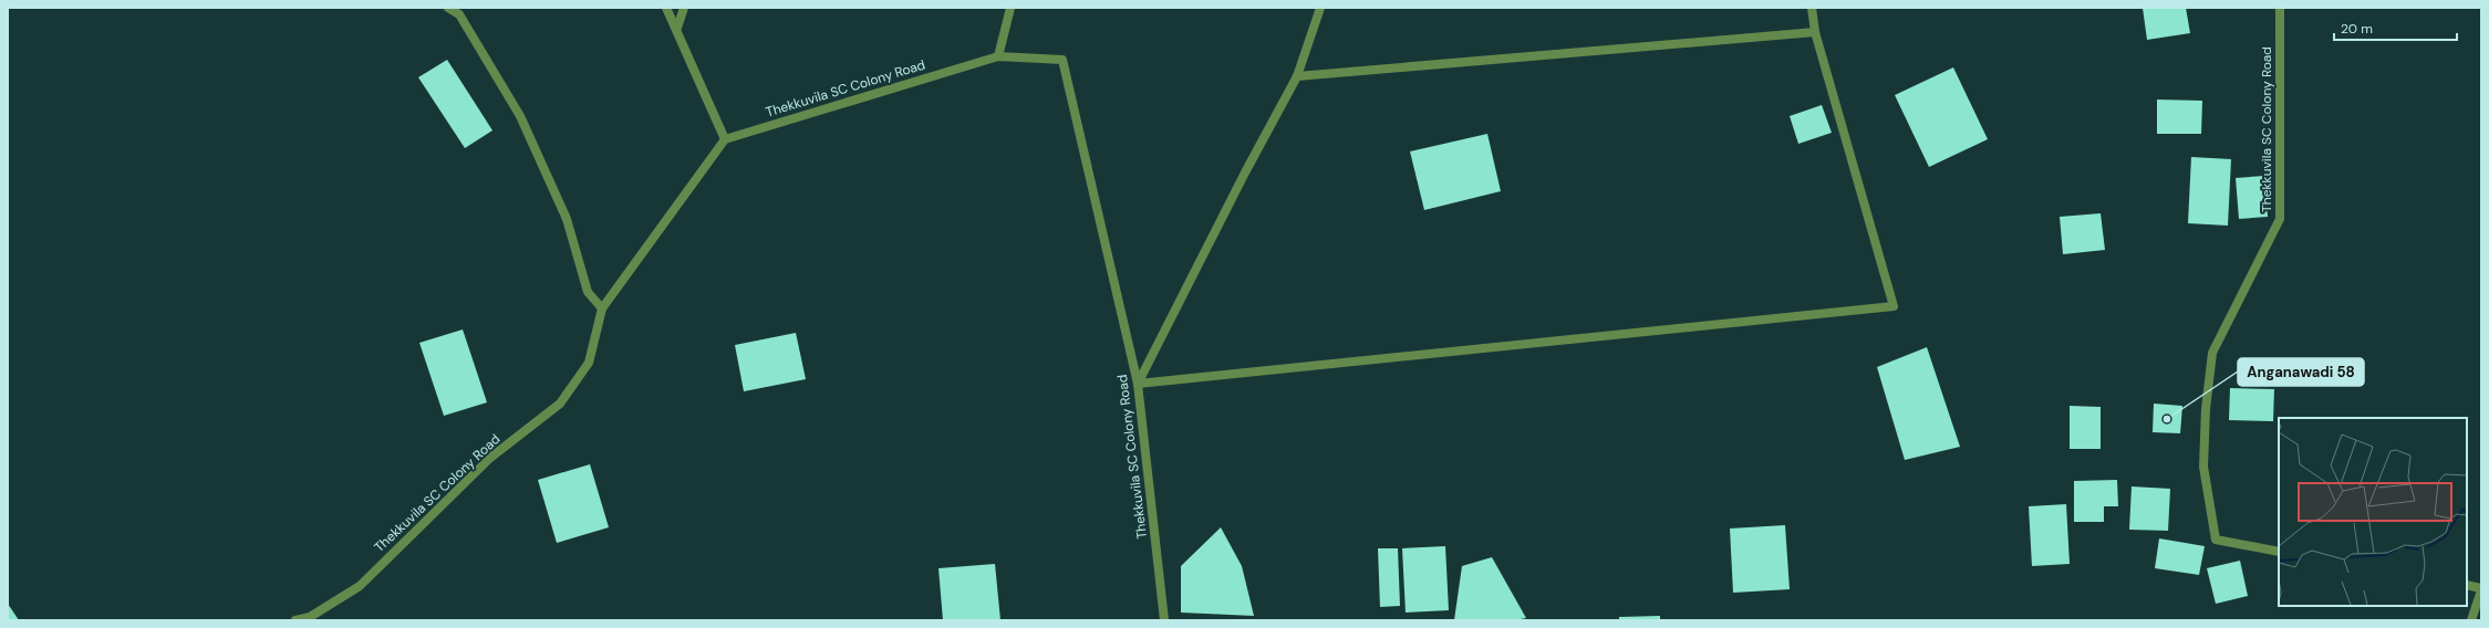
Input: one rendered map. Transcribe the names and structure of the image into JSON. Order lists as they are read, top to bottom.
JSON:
{
  "streets": {
    "street": ["Thekkuvila SC Colony Road"]
  },
  "places": ["Anganawadi 58"],
  "scale_bar": "20 m"
}
